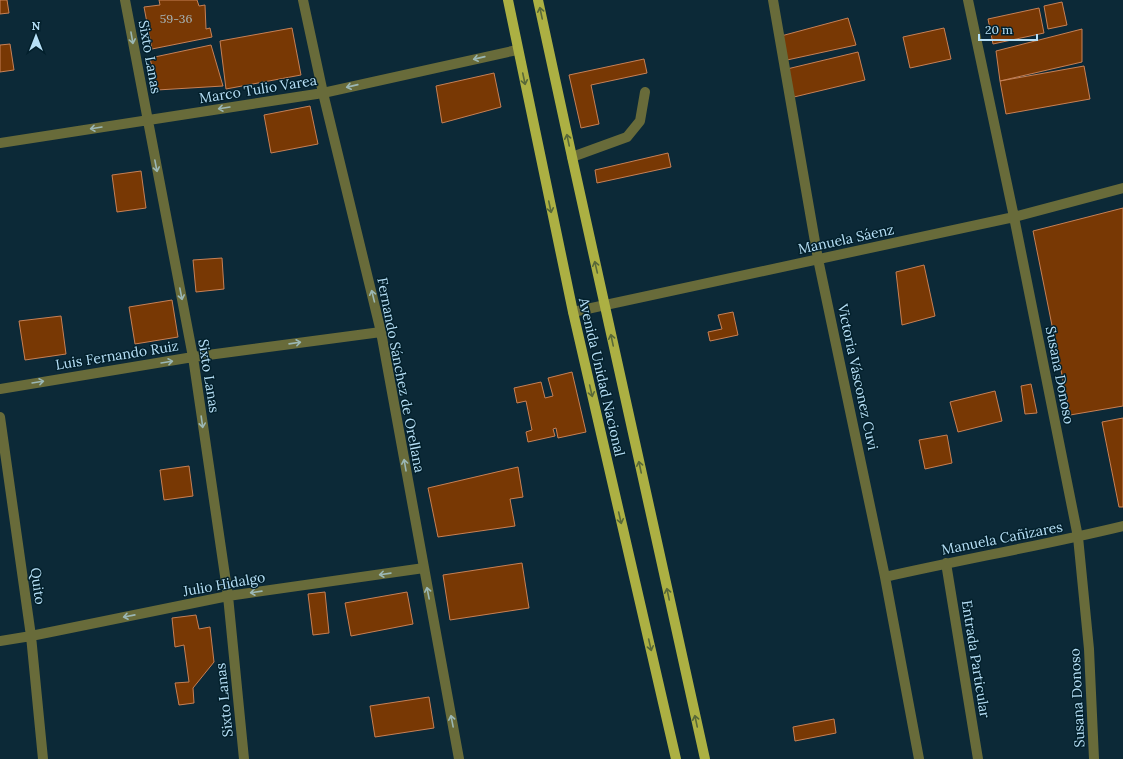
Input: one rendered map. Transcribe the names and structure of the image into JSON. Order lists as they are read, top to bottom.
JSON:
{
  "streets": {
    "main road": ["Avenida Unidad Nacional"],
    "street": [
      "Sixto Lanas",
      "Marco Tulio Varea",
      "Manuela Sáenz",
      "Luis Fernando Ruiz",
      "Fernando Sánchez de Orellana",
      "Susana Donoso",
      "Victoria Vásconez Cuvi",
      "Manuela Cañizares",
      "Julio Hidalgo",
      "Quito",
      "Entrada Particular"
    ]
  },
  "crossings": [
    ["Sixto Lanas", "Marco Tulio Varea"],
    ["Sixto Lanas", "Luis Fernando Ruiz"],
    ["Sixto Lanas", "Julio Hidalgo"],
    ["Marco Tulio Varea", "Fernando Sánchez de Orellana"],
    ["Marco Tulio Varea", "Avenida Unidad Nacional"],
    ["Manuela Sáenz", "Susana Donoso"],
    ["Manuela Sáenz", "Avenida Unidad Nacional"],
    ["Manuela Sáenz", "Victoria Vásconez Cuvi"],
    ["Luis Fernando Ruiz", "Fernando Sánchez de Orellana"],
    ["Fernando Sánchez de Orellana", "Julio Hidalgo"],
    ["Susana Donoso", "Manuela Cañizares"],
    ["Victoria Vásconez Cuvi", "Manuela Cañizares"],
    ["Manuela Cañizares", "Entrada Particular"],
    ["Julio Hidalgo", "Quito"]
  ],
  "one_way": [
    "Sixto Lanas",
    "Marco Tulio Varea",
    "Luis Fernando Ruiz",
    "Fernando Sánchez de Orellana",
    "Julio Hidalgo"
  ],
  "house_numbers": ["59-36"],
  "scale_bar": "20 m",
  "north": "top"
}
